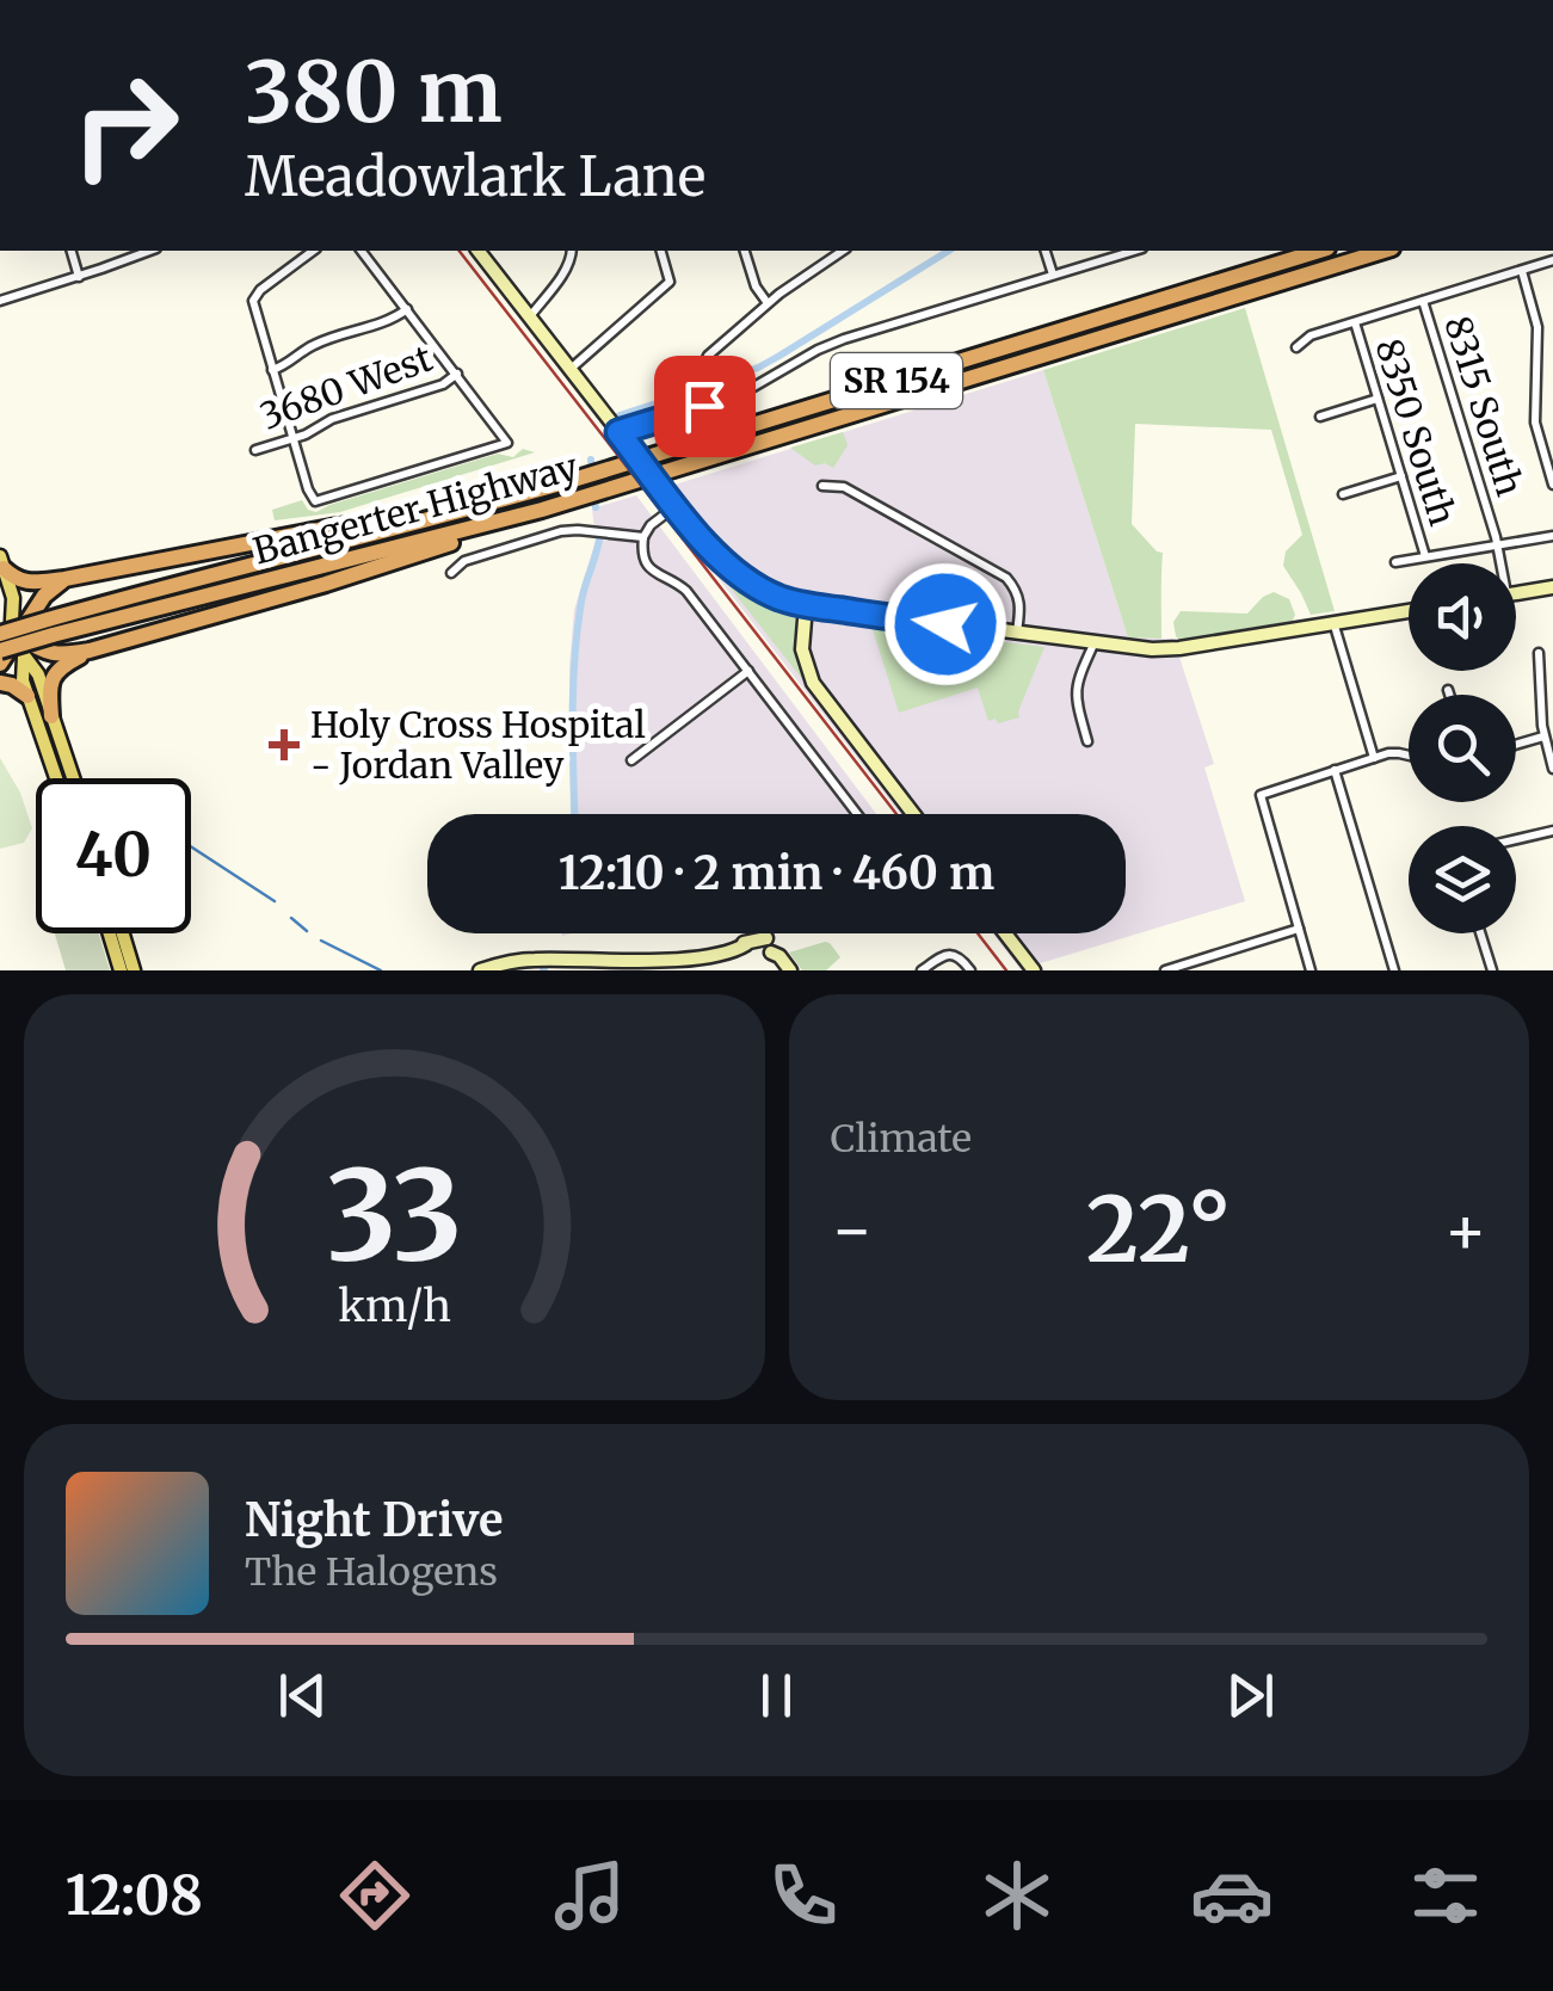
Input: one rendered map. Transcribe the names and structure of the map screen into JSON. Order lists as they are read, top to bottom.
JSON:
{
  "streets": {
    "highway": ["SR 154", "Bangerter Highway"],
    "street": ["3680 West", "8315 South", "8350 South"]
  },
  "places": {
    "health": ["Holy Cross Hospital - Jordan Valley"]
  },
  "page": {
    "turn": ["380 m", "Meadowlark Lane"],
    "limit": "40",
    "trip": "12:10 · 2 min · 460 m",
    "tile": "Climate",
    "heat": ["−", "22°", "+"],
    "song": ["Night Drive", "The Halogens"],
    "tabs": "12:08",
    "gauge": ["33", "km/h"]
  }
}
